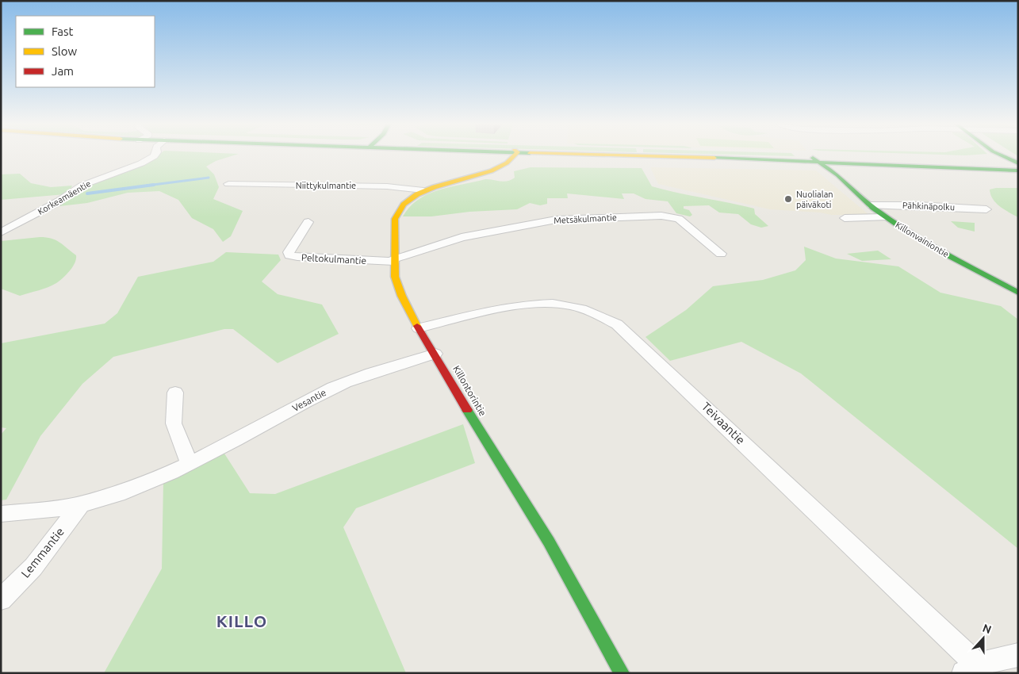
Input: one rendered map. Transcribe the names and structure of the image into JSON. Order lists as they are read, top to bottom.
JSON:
{
  "streets": {
    "street": [
      "Niittykulmantie",
      "Korkeamäentie",
      "Pähkinäpolku",
      "Metsäkulmantie",
      "Killonvainiontie",
      "Peltokulmantie",
      "Killontorintie",
      "Vesantie",
      "Teivaantie",
      "Lemmantie"
    ]
  },
  "crossings": [
    ["Niittykulmantie", "Killontorintie"],
    ["Pähkinäpolku", "Killonvainiontie"],
    ["Metsäkulmantie", "Peltokulmantie"],
    ["Metsäkulmantie", "Killontorintie"],
    ["Peltokulmantie", "Killontorintie"],
    ["Killontorintie", "Vesantie"],
    ["Killontorintie", "Teivaantie"],
    ["Vesantie", "Lemmantie"]
  ],
  "districts": ["KILLO"],
  "places": ["Nuolialan päiväkoti"],
  "legend": ["Fast", "Slow", "Jam"],
  "north": "top"
}
